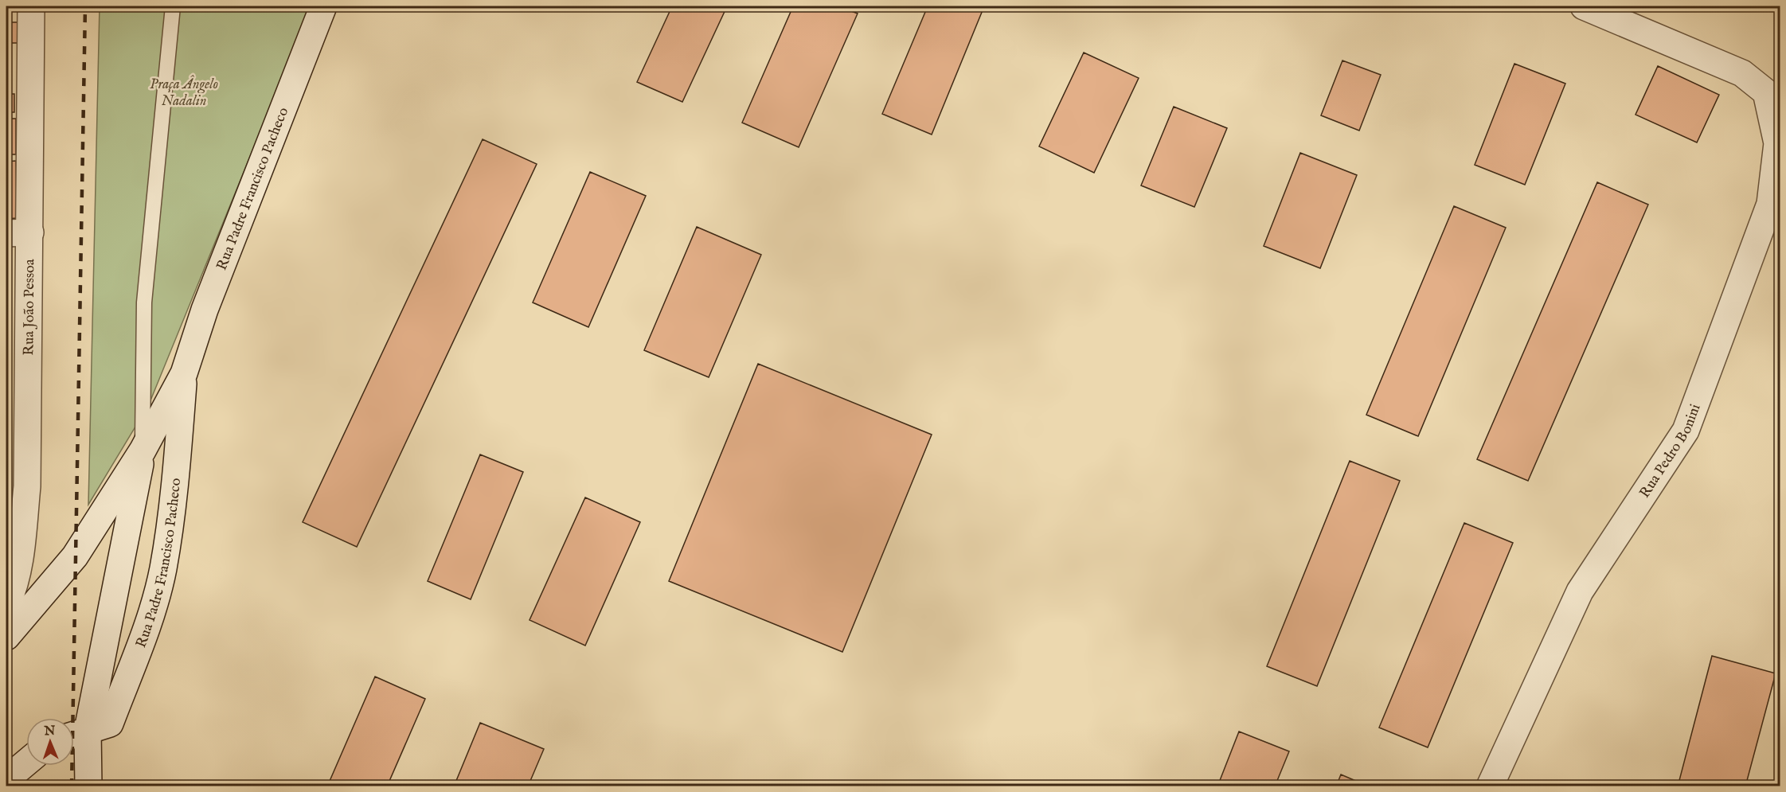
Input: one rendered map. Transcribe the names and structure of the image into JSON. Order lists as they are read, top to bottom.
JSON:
{
  "streets": {
    "street": ["Rua Padre Francisco Pacheco", "Rua João Pessoa", "Rua Pedro Bonini"]
  },
  "parks": ["Praça Ângelo Nadalin"],
  "north": "top"
}
